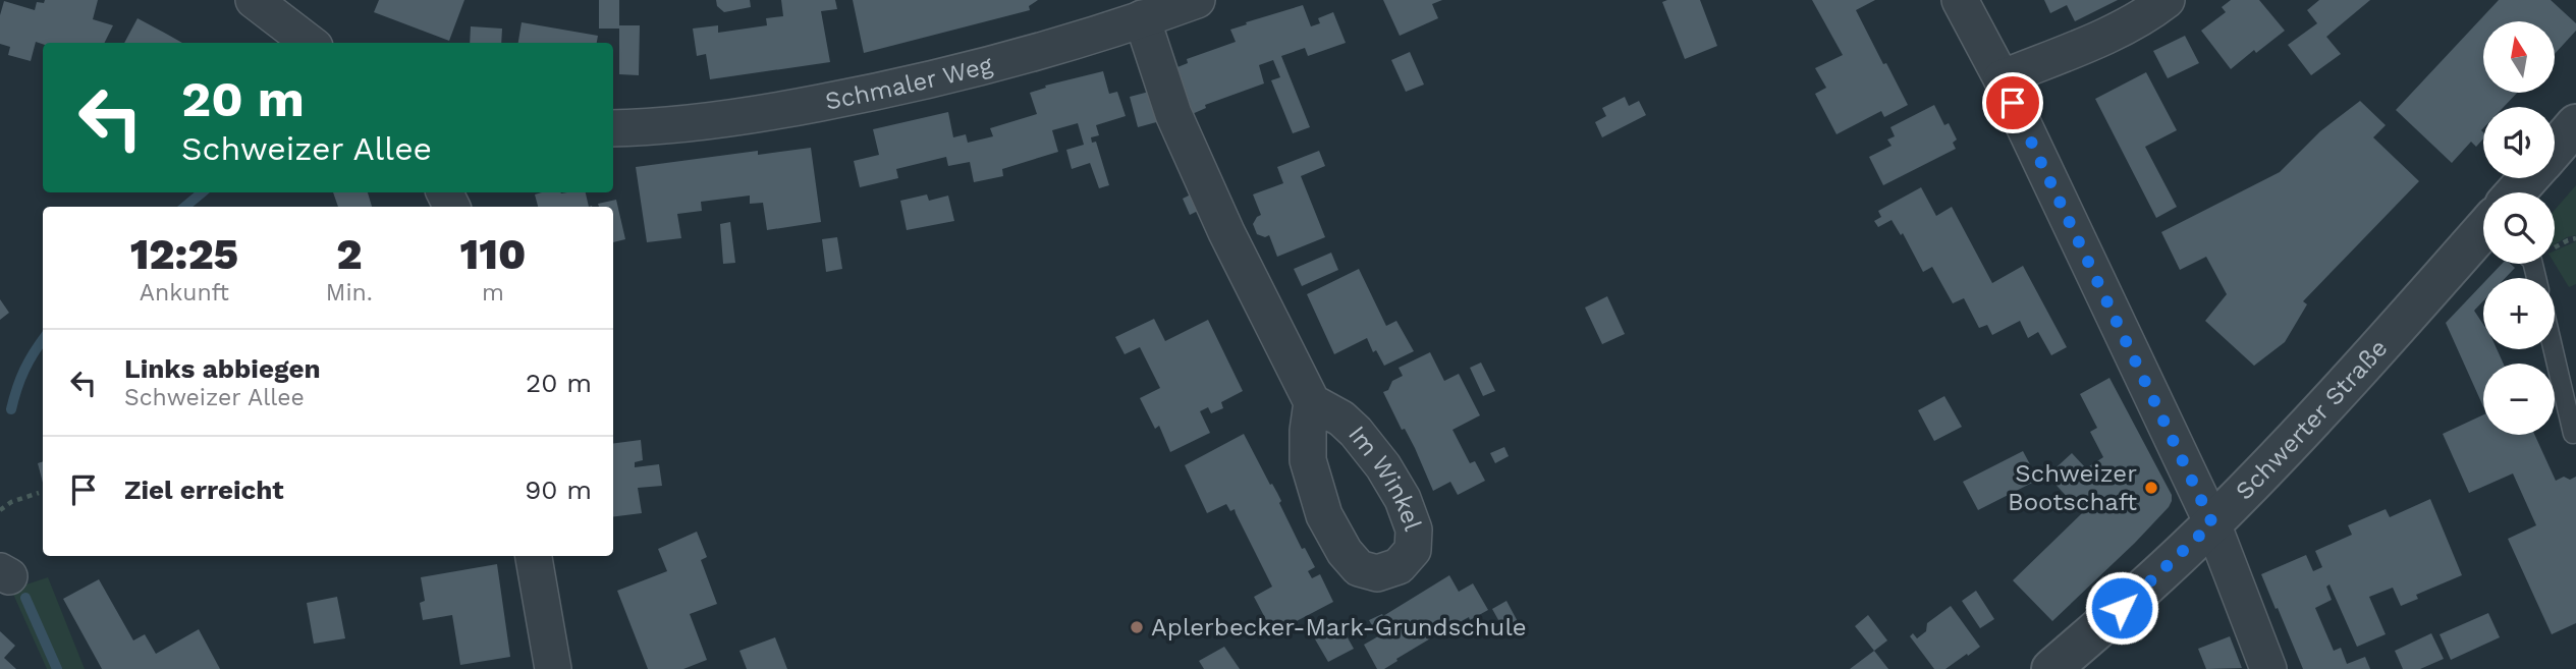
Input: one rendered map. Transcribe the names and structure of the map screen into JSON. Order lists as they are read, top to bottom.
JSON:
{
  "streets": {
    "street": ["Schmaler Weg", "Schwerter Straße"]
  },
  "places": ["Schweizer Bootschaft", "Aplerbecker-Mark-Grundschule"],
  "north": "top",
  "page": {
    "map_buttons": ["+", "−"],
    "turn": ["20 m", "Schweizer Allee"],
    "eta": [
      "12:25",
      "Ankunft",
      "2",
      "Min.",
      "110",
      "m"
    ],
    "list": [
      {
        "name": "Links abbiegen",
        "note": "Schweizer Allee",
        "value": "20 m"
      },
      {
        "name": "Ziel erreicht",
        "value": "90 m"
      }
    ]
  }
}
